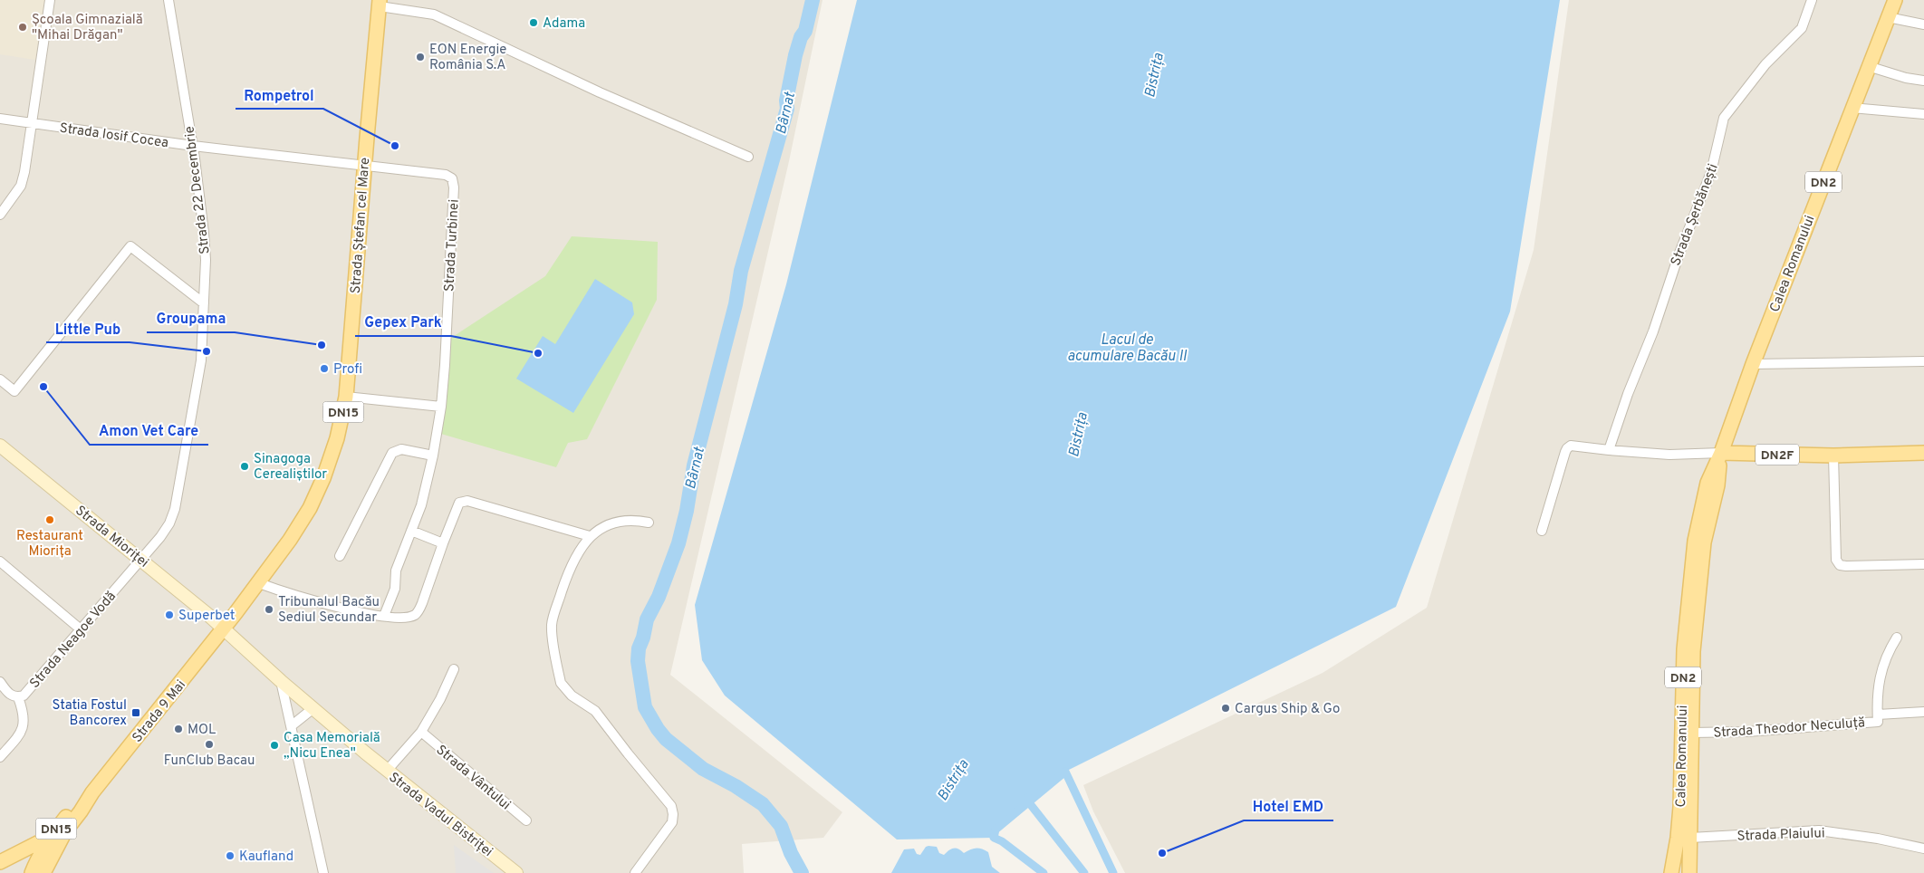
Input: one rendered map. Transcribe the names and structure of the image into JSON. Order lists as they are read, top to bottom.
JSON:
{
  "streets": {
    "main road": [
      "DN2",
      "Strada Ștefan cel Mare",
      "Calea Romanului",
      "DN15",
      "DN2F",
      "Strada Mioriței",
      "Strada 9 Mai",
      "Strada Vadul Bistriței"
    ],
    "street": [
      "Strada Iosif Cocea",
      "Strada 22 Decembrie",
      "Strada Șerbănești",
      "Strada Turbinei",
      "Strada Neagoe Vodă",
      "Strada Theodor Neculuță",
      "Strada Vântului",
      "Strada Plaiului"
    ]
  },
  "crossings": [
    ["Strada Iosif Cocea", "Strada 22 Decembrie"],
    ["Strada Iosif Cocea", "Strada Ștefan cel Mare"],
    ["Strada Iosif Cocea", "Strada Turbinei"],
    ["Strada 22 Decembrie", "Strada Mioriței"],
    ["Strada 22 Decembrie", "Strada Neagoe Vodă"],
    ["Strada Ștefan cel Mare", "Strada Turbinei"],
    ["Strada Ștefan cel Mare", "Strada Mioriței"],
    ["Strada Ștefan cel Mare", "Strada 9 Mai"],
    ["Strada Ștefan cel Mare", "Strada Vadul Bistriței"],
    ["Calea Romanului", "DN2F"],
    ["Calea Romanului", "Strada Theodor Neculuță"],
    ["Calea Romanului", "Strada Plaiului"],
    ["Strada Mioriței", "Strada Neagoe Vodă"],
    ["Strada Mioriței", "Strada 9 Mai"],
    ["Strada Mioriței", "Strada Vadul Bistriței"],
    ["Strada 9 Mai", "Strada Vadul Bistriței"]
  ],
  "water": ["Bistrița", "Bârnat", "Lacul de acumulare Bacău II"],
  "places": {
    "other": [
      "Adama",
      "Școala Gimnazială \"Mihai Drăgan\"",
      "EON Energie România S.A",
      "Rompetrol",
      "Groupama",
      "Little Pub",
      "Gepex Park",
      "Profi",
      "Amon Vet Care",
      "Sinagoga Cerealiștilor",
      "Restaurant Miorița",
      "Tribunalul Bacău Sediul Secundar",
      "Superbet",
      "Cargus Ship & Go",
      "MOL",
      "FunClub Bacau",
      "Casa Memorială „Nicu Enea\"",
      "Hotel EMD",
      "Kaufland"
    ],
    "transit": ["Statia Fostul Bancorex"]
  }
}
